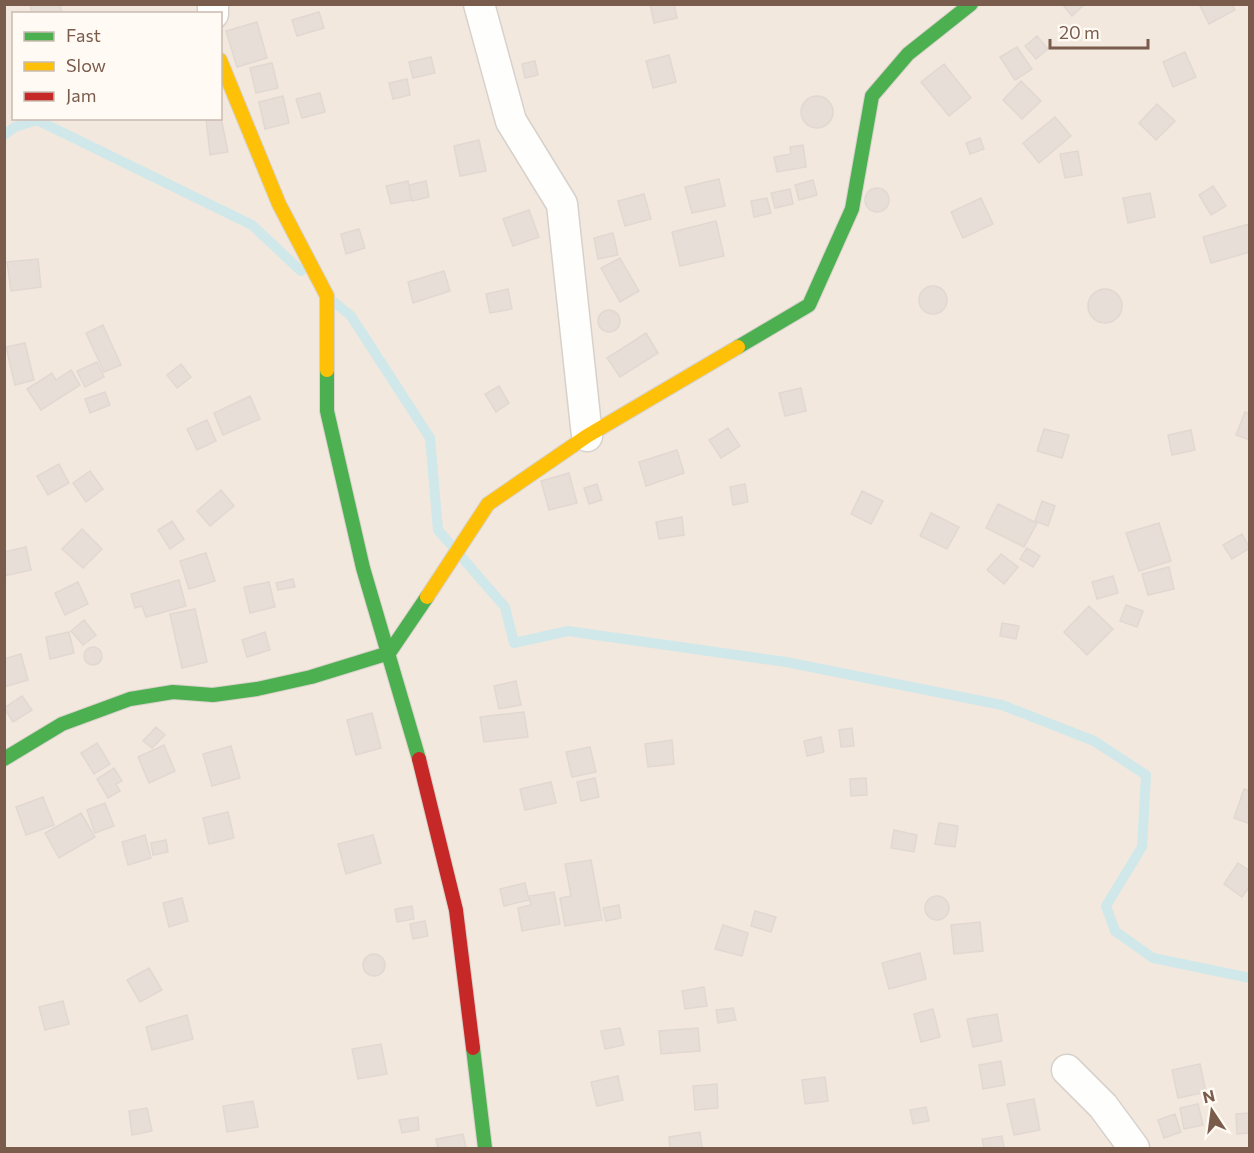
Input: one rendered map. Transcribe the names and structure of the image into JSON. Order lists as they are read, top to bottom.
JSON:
{
  "legend": ["Fast", "Slow", "Jam"],
  "scale_bar": "20 m",
  "north": "top"
}
